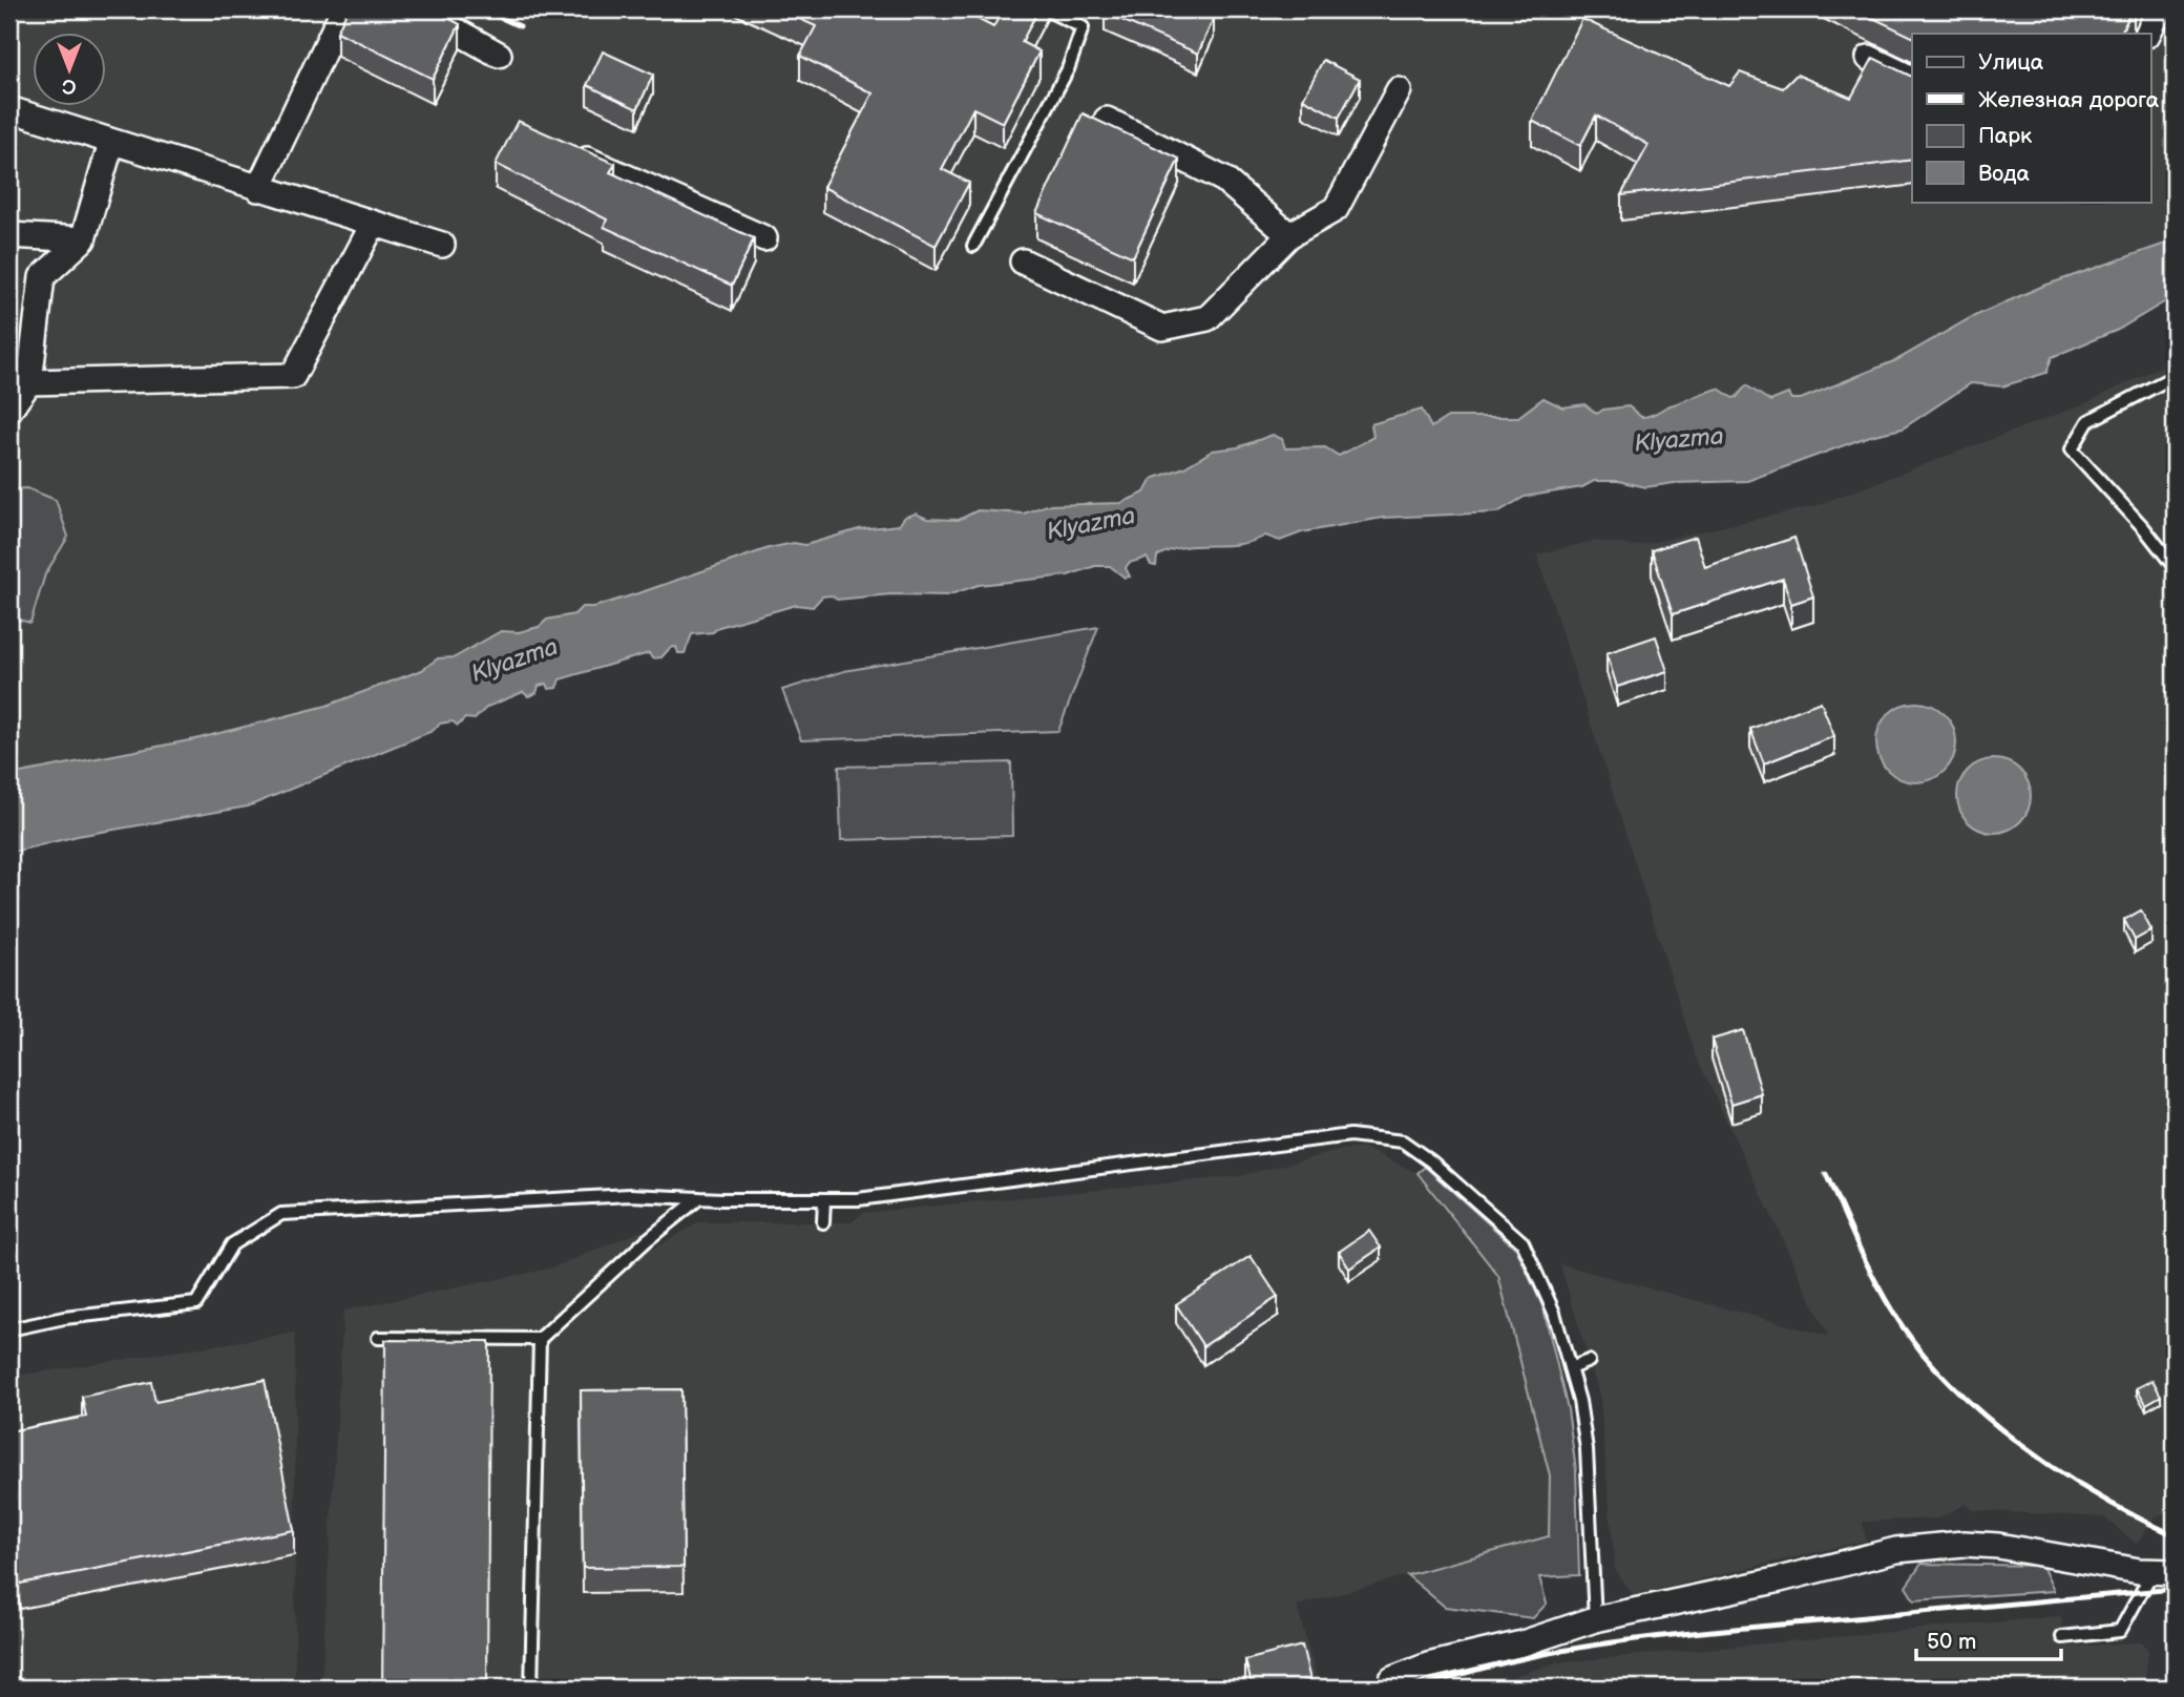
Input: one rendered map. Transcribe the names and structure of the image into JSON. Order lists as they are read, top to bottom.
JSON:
{
  "water": ["Klyazma"],
  "legend": [
    "Улица",
    "Железная дорога",
    "Парк",
    "Вода"
  ],
  "scale_bar": "50 m",
  "north": "bottom"
}
